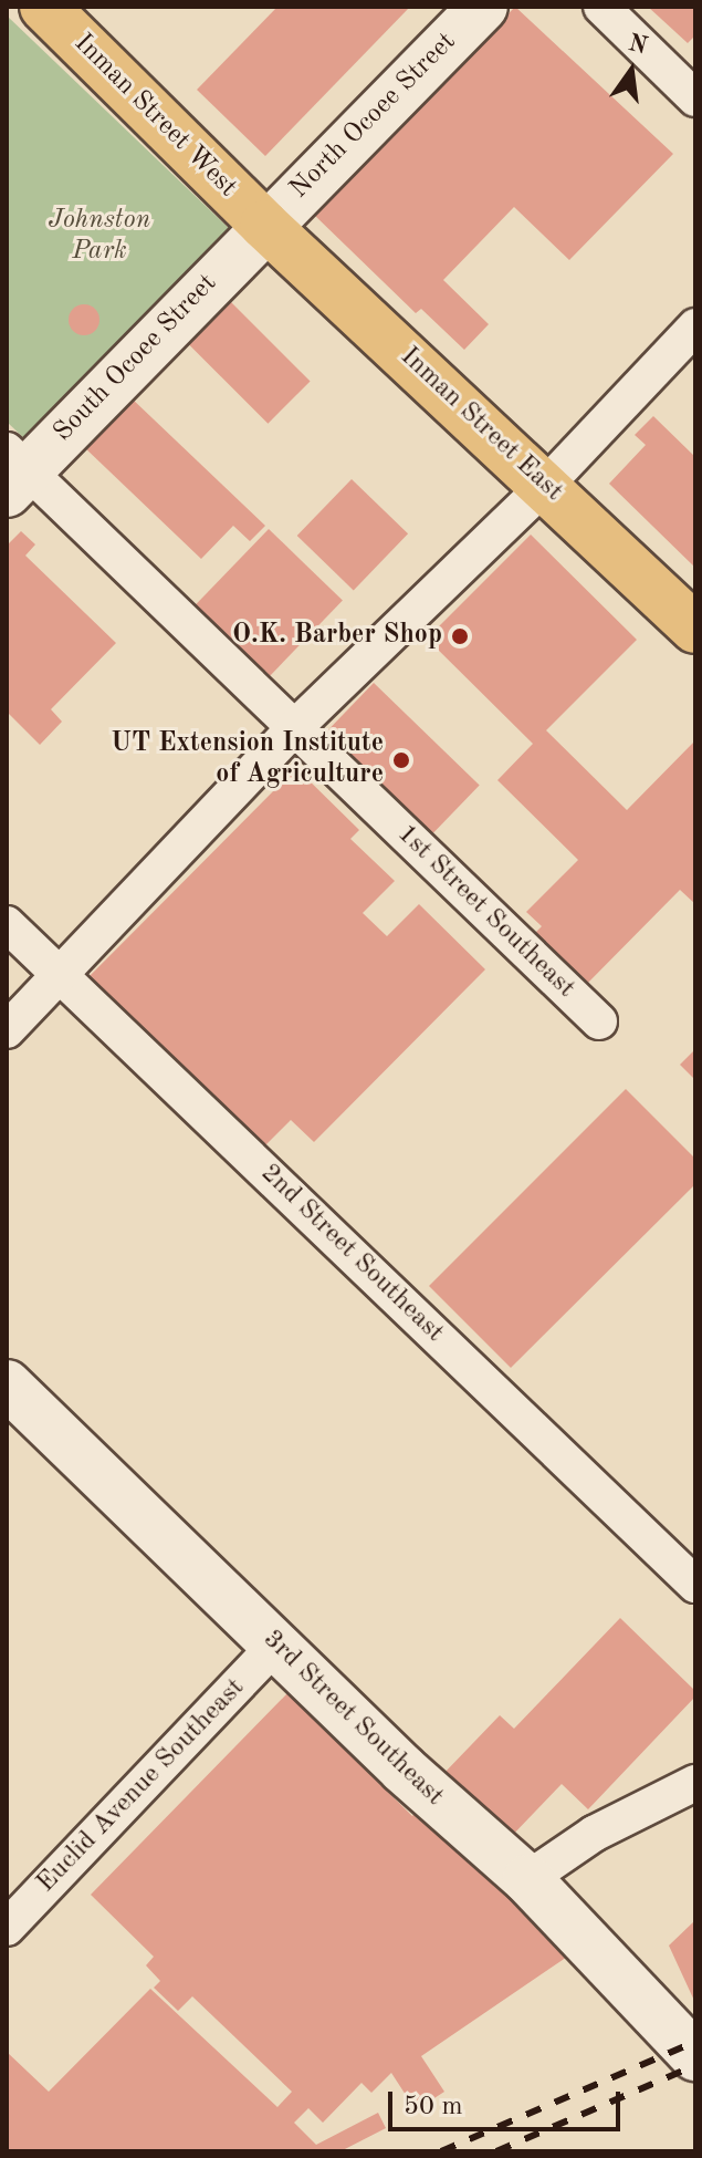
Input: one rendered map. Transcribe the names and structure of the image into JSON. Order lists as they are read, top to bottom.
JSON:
{
  "streets": {
    "main road": ["Inman Street West", "Inman Street East"],
    "street": [
      "North Ocoee Street",
      "South Ocoee Street",
      "1st Street Southeast",
      "2nd Street Southeast",
      "3rd Street Southeast",
      "Euclid Avenue Southeast"
    ]
  },
  "crossings": [
    ["Inman Street West", "North Ocoee Street"],
    ["Inman Street West", "South Ocoee Street"],
    ["Inman Street West", "Inman Street East"],
    ["North Ocoee Street", "South Ocoee Street"],
    ["North Ocoee Street", "Inman Street East"],
    ["South Ocoee Street", "Inman Street East"],
    ["South Ocoee Street", "1st Street Southeast"],
    ["3rd Street Southeast", "Euclid Avenue Southeast"]
  ],
  "parks": ["Johnston Park"],
  "places": ["O.K. Barber Shop", "UT Extension Institute of Agriculture"],
  "scale_bar": "50 m",
  "north": "top"
}
